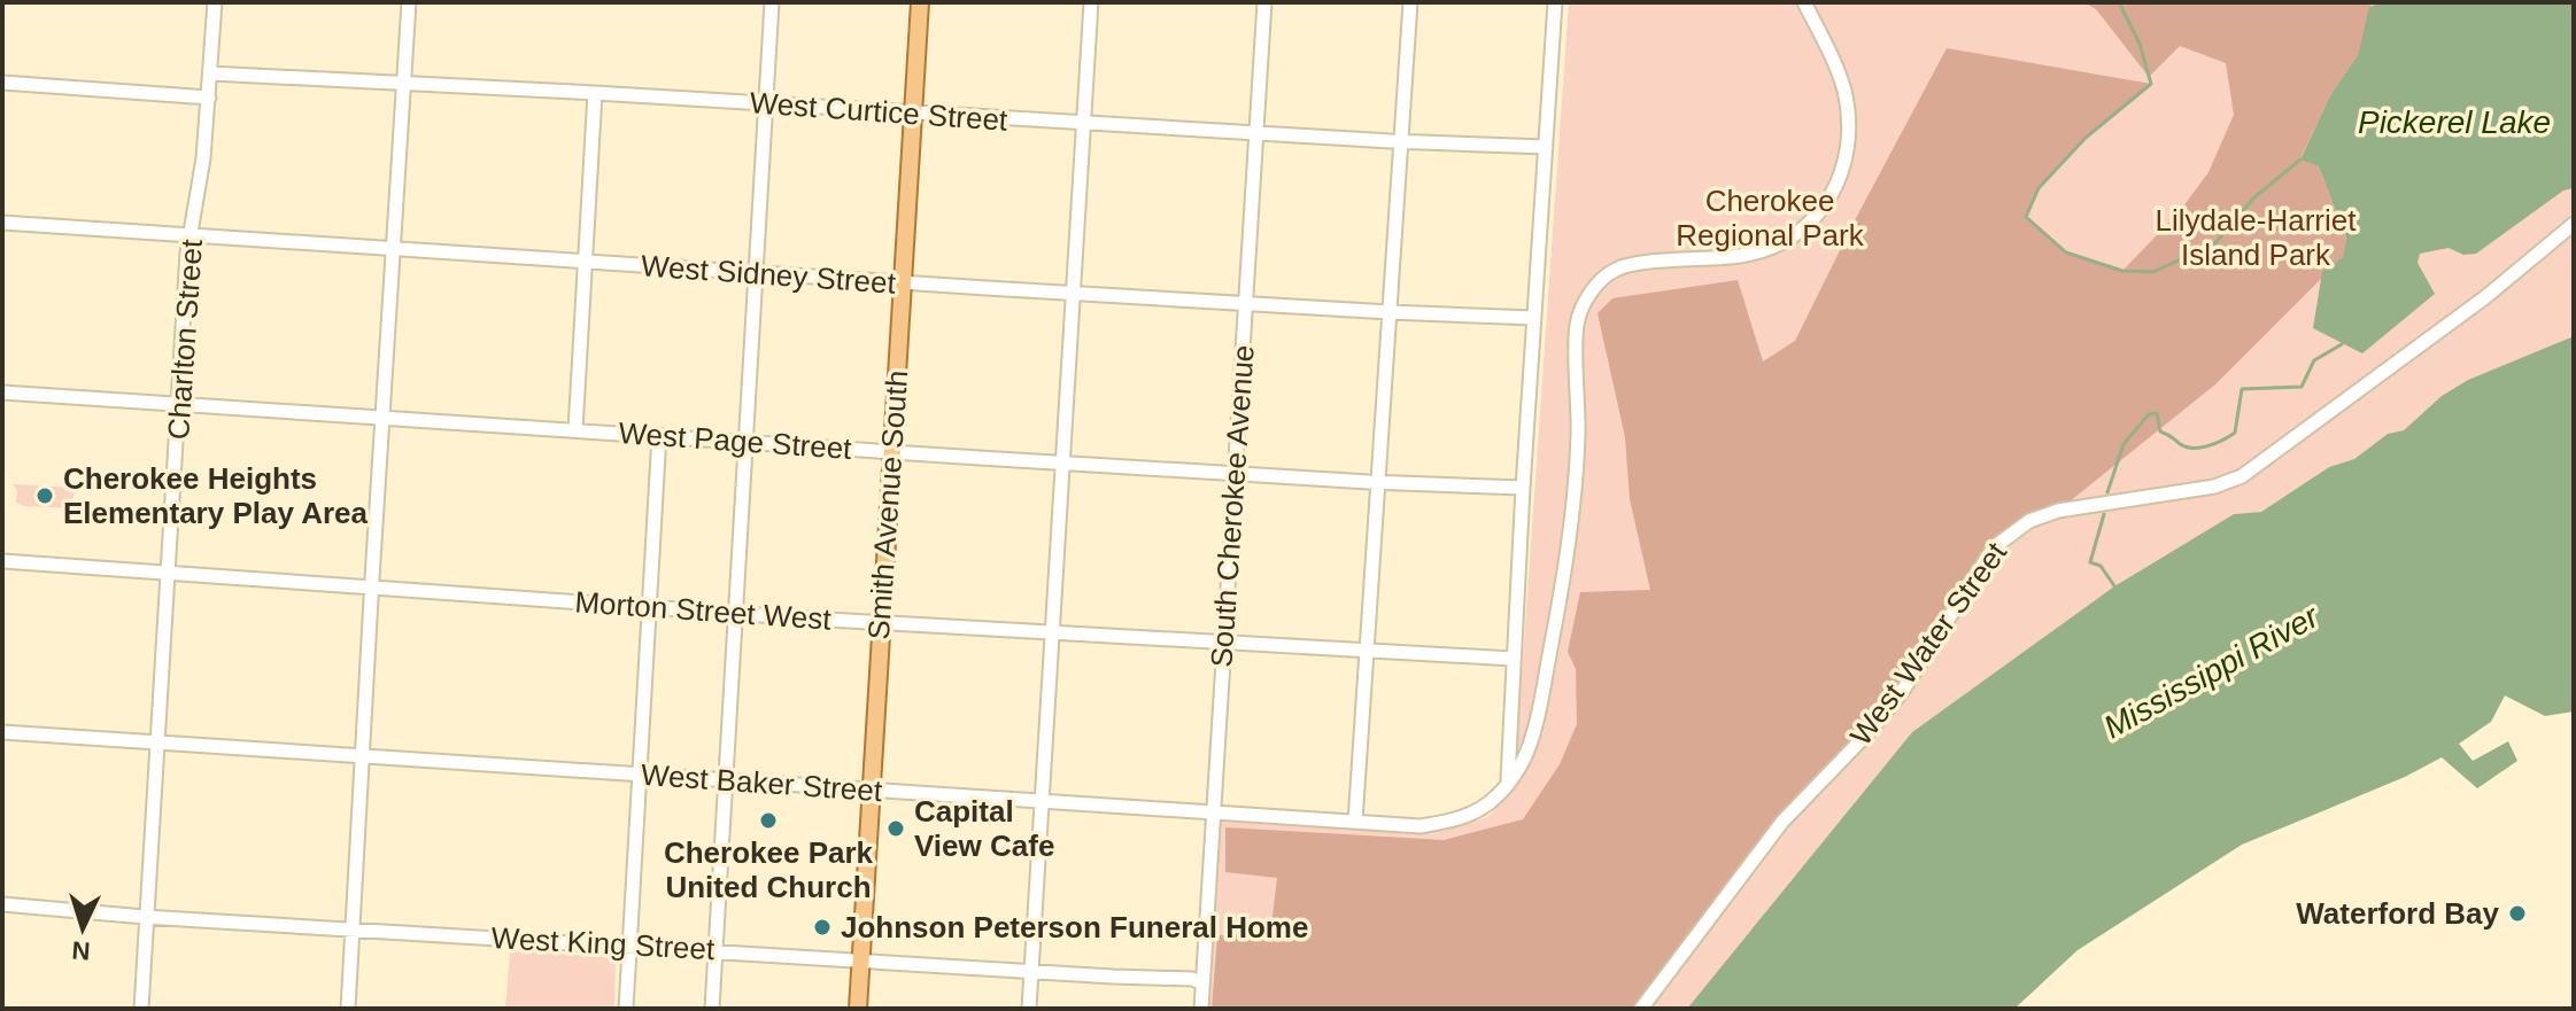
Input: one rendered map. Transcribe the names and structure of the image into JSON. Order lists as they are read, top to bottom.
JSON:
{
  "streets": {
    "main road": ["Smith Avenue South"],
    "street": [
      "West Curtice Street",
      "West Sidney Street",
      "Charlton Street",
      "West Page Street",
      "South Cherokee Avenue",
      "Morton Street West",
      "West Water Street",
      "West Baker Street",
      "West King Street"
    ]
  },
  "crossings": [
    ["West Curtice Street", "Charlton Street"],
    ["West Curtice Street", "Smith Avenue South"],
    ["West Curtice Street", "South Cherokee Avenue"],
    ["West Sidney Street", "Charlton Street"],
    ["West Sidney Street", "Smith Avenue South"],
    ["West Sidney Street", "South Cherokee Avenue"],
    ["Charlton Street", "West Page Street"],
    ["Charlton Street", "Morton Street West"],
    ["Charlton Street", "West Baker Street"],
    ["Charlton Street", "West King Street"],
    ["West Page Street", "Smith Avenue South"],
    ["West Page Street", "South Cherokee Avenue"],
    ["Smith Avenue South", "Morton Street West"],
    ["Smith Avenue South", "West Baker Street"],
    ["Smith Avenue South", "West King Street"],
    ["South Cherokee Avenue", "Morton Street West"],
    ["South Cherokee Avenue", "West Baker Street"],
    ["South Cherokee Avenue", "West King Street"]
  ],
  "water": ["Pickerel Lake", "Mississippi River"],
  "parks": ["Cherokee Regional Park", "Lilydale-Harriet Island Park"],
  "places": [
    "Cherokee Heights Elementary Play Area",
    "Cherokee Park United Church",
    "Capital View Cafe",
    "Waterford Bay",
    "Johnson Peterson Funeral Home"
  ],
  "north": "bottom"
}
